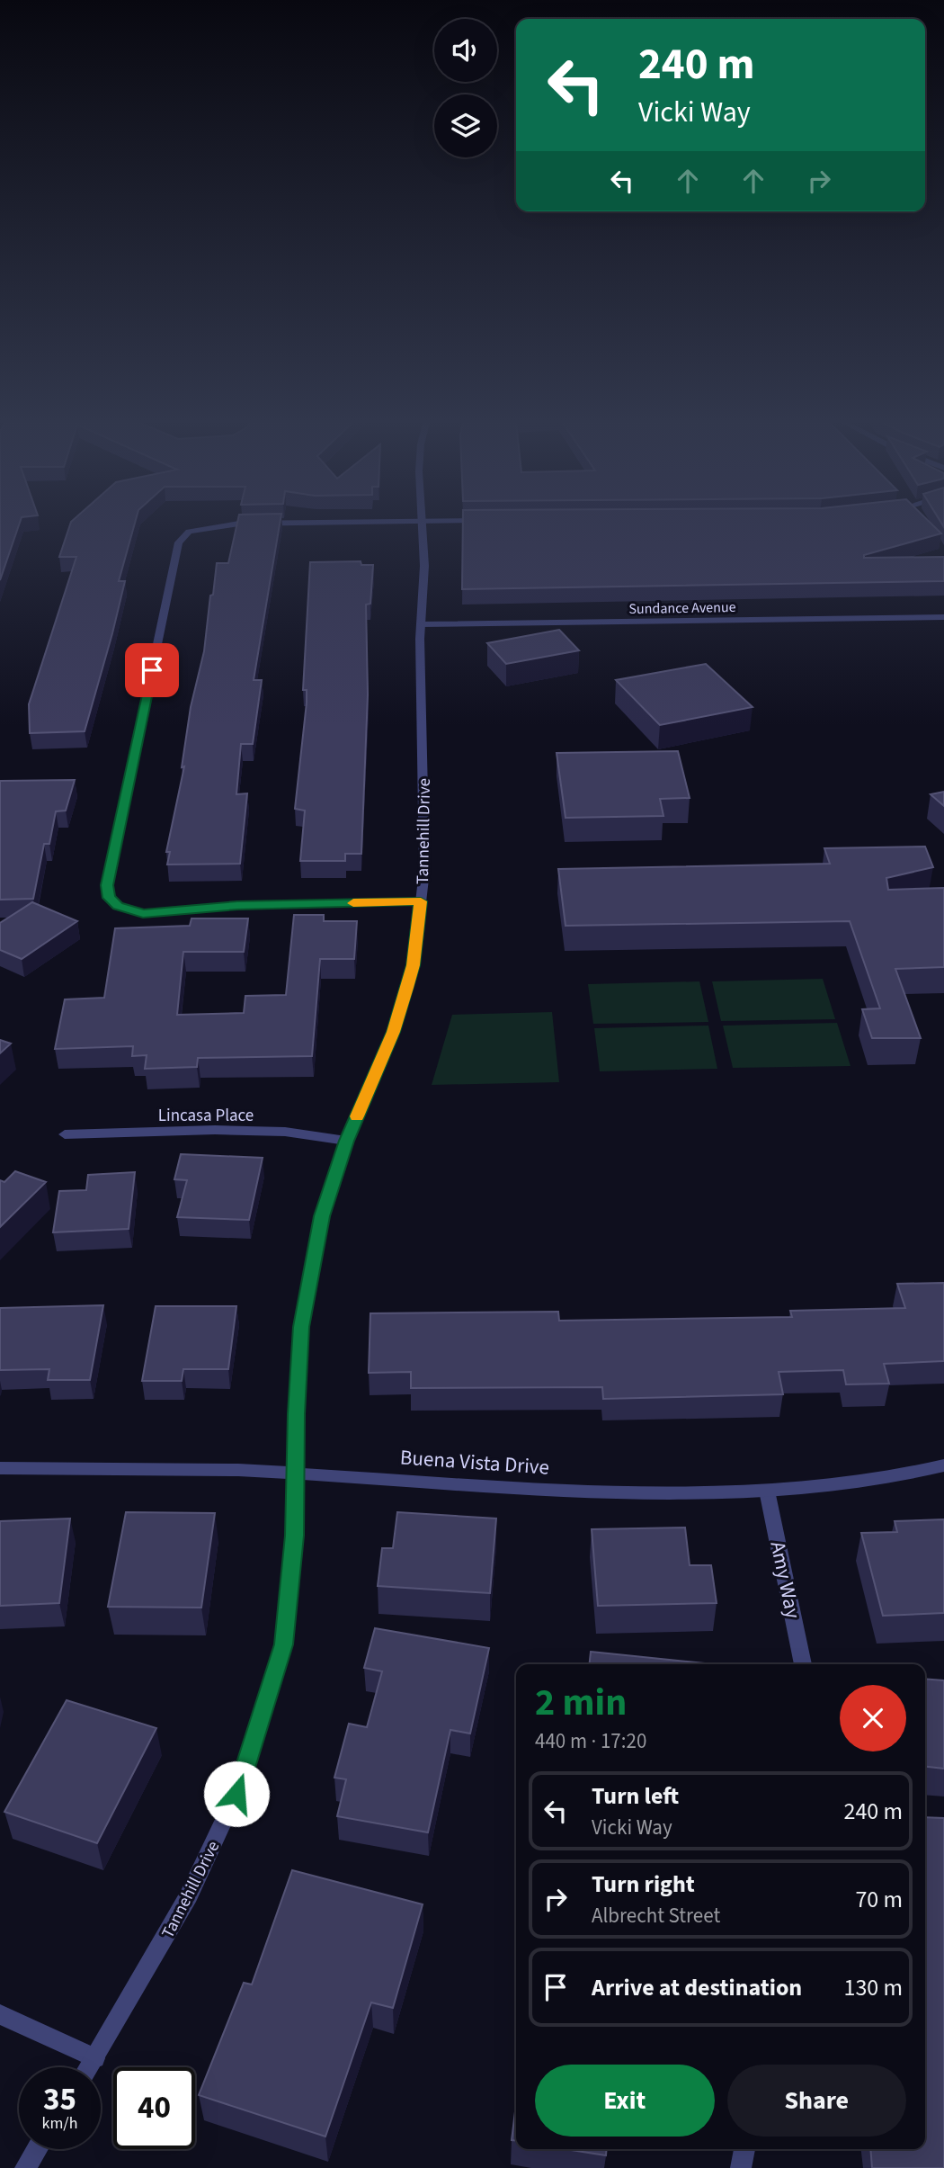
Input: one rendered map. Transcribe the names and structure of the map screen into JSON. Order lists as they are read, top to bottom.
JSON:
{
  "streets": {
    "street": [
      "Sundance Avenue",
      "Tannehill Drive",
      "Lincasa Place",
      "Buena Vista Drive",
      "Amy Way"
    ]
  },
  "crossings": [
    ["Sundance Avenue", "Tannehill Drive"],
    ["Tannehill Drive", "Lincasa Place"],
    ["Tannehill Drive", "Buena Vista Drive"],
    ["Buena Vista Drive", "Amy Way"]
  ],
  "page": {
    "turn": ["240 m", "Vicki Way"],
    "heading": ["2 min", "440 m · 17:20"],
    "list": [
      {
        "name": "Turn left",
        "note": "Vicki Way",
        "value": "240 m"
      },
      {
        "name": "Turn right",
        "note": "Albrecht Street",
        "value": "70 m"
      },
      {
        "name": "Arrive at destination",
        "value": "130 m"
      }
    ],
    "buttons": ["Exit", "Share"],
    "speed": "35 km/h",
    "limit": "40"
  }
}
